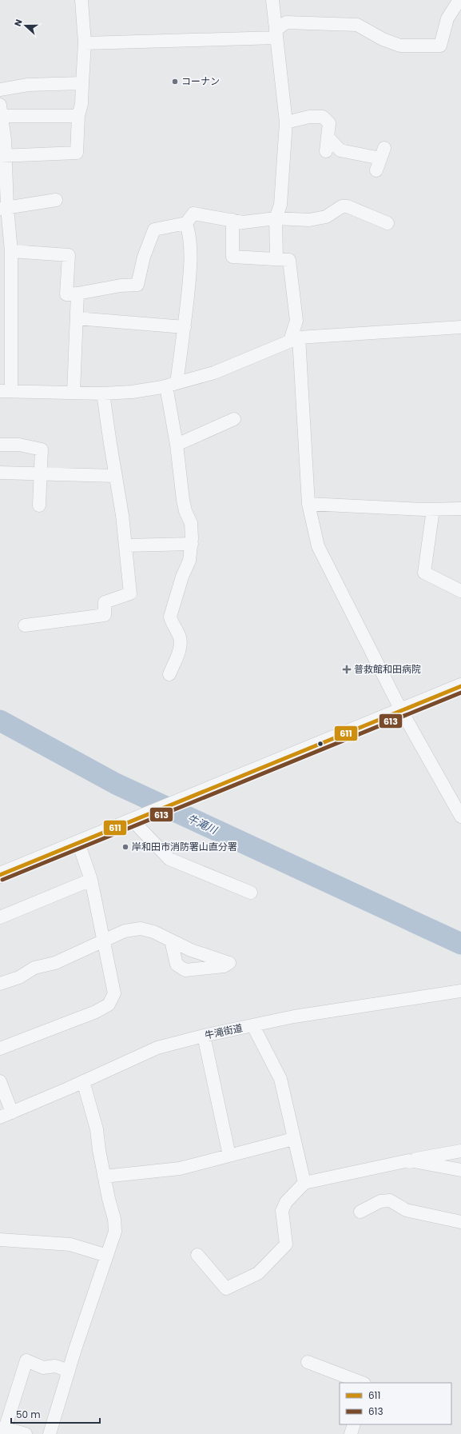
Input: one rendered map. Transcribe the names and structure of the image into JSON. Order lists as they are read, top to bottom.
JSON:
{
  "streets": {
    "street": ["牛滝街道"]
  },
  "water": ["牛滝川"],
  "places": {
    "other": ["コーナン", "岸和田市消防署山直分署"],
    "health": ["普救館和田病院"]
  },
  "lines": ["transit line 611", "transit line 613"],
  "legend": ["611", "613"],
  "scale_bar": "50 m",
  "north": "left"
}
